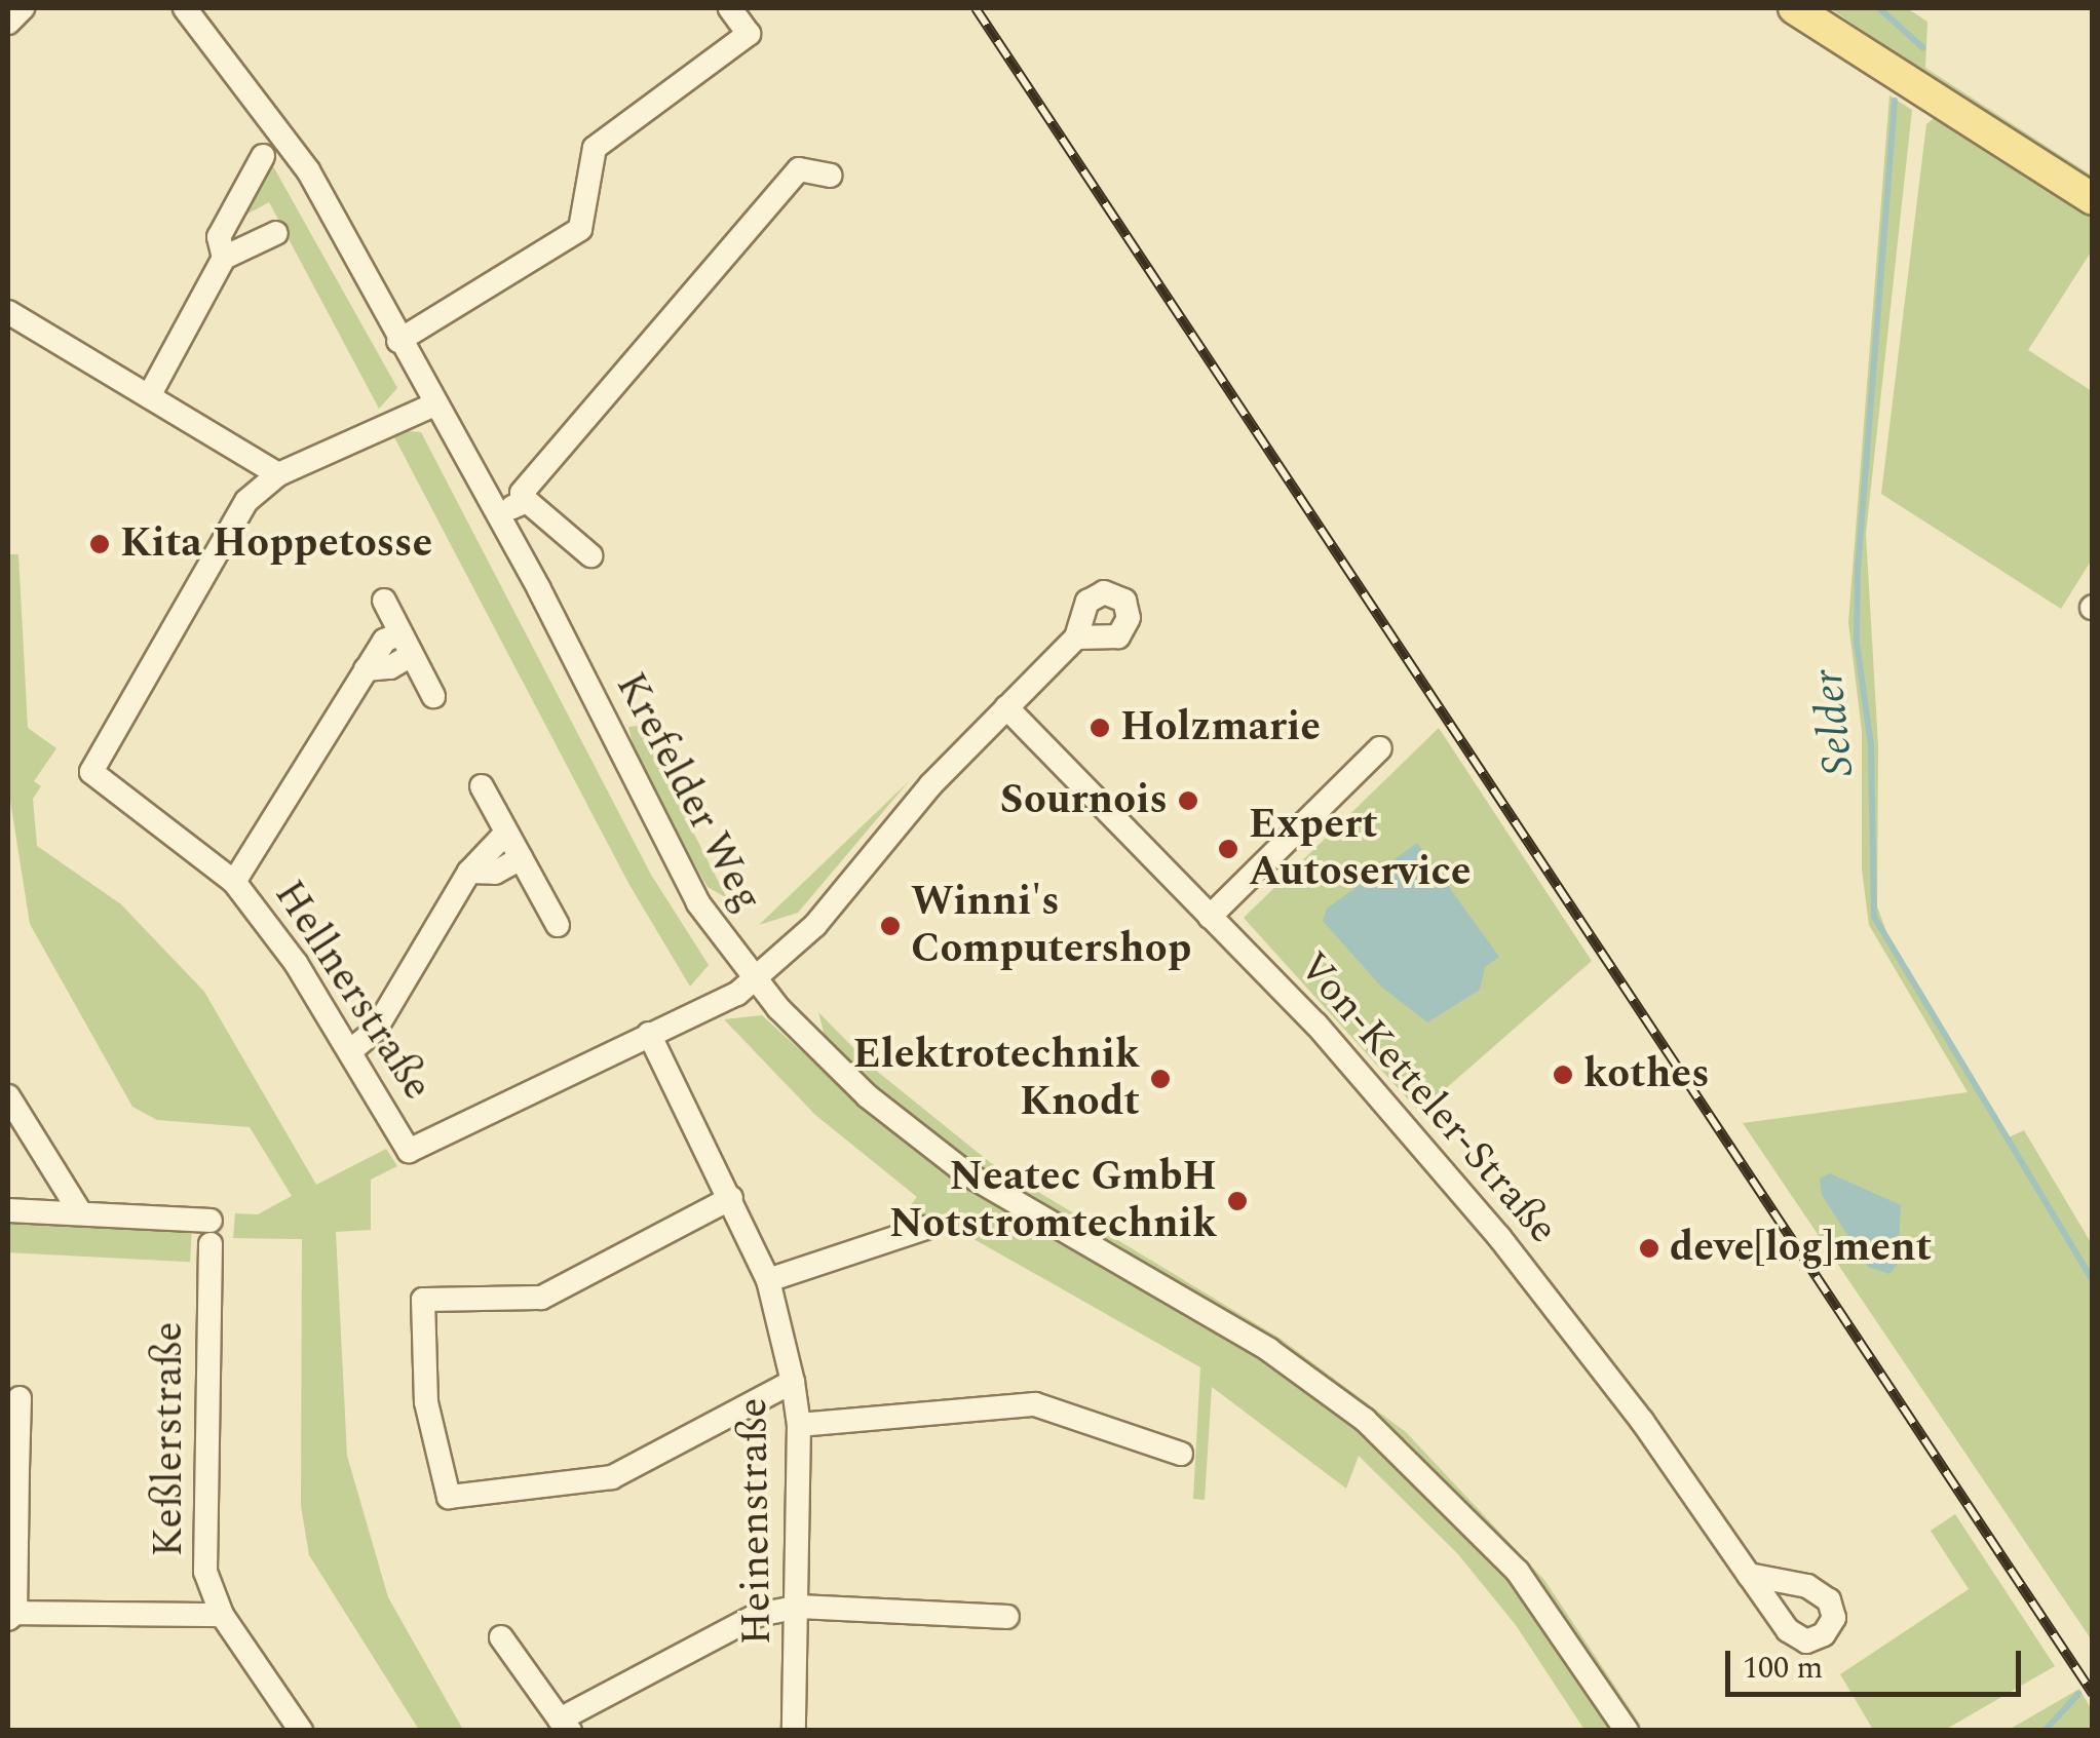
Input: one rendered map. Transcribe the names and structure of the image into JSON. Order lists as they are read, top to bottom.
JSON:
{
  "streets": {
    "street": [
      "Krefelder Weg",
      "Hellnerstraße",
      "Von-Ketteler-Straße",
      "Keßlerstraße",
      "Heinenstraße"
    ]
  },
  "crossings": [
    ["Krefelder Weg", "Hellnerstraße"],
    ["Hellnerstraße", "Heinenstraße"]
  ],
  "water": ["Selder"],
  "places": [
    "Kita Hoppetosse",
    "Holzmarie",
    "Sournois",
    "Expert Autoservice",
    "Winni's Computershop",
    "kothes",
    "Elektrotechnik Knodt",
    "Neatec GmbH Notstromtechnik",
    "deve[log]ment"
  ],
  "scale_bar": "100 m"
}
